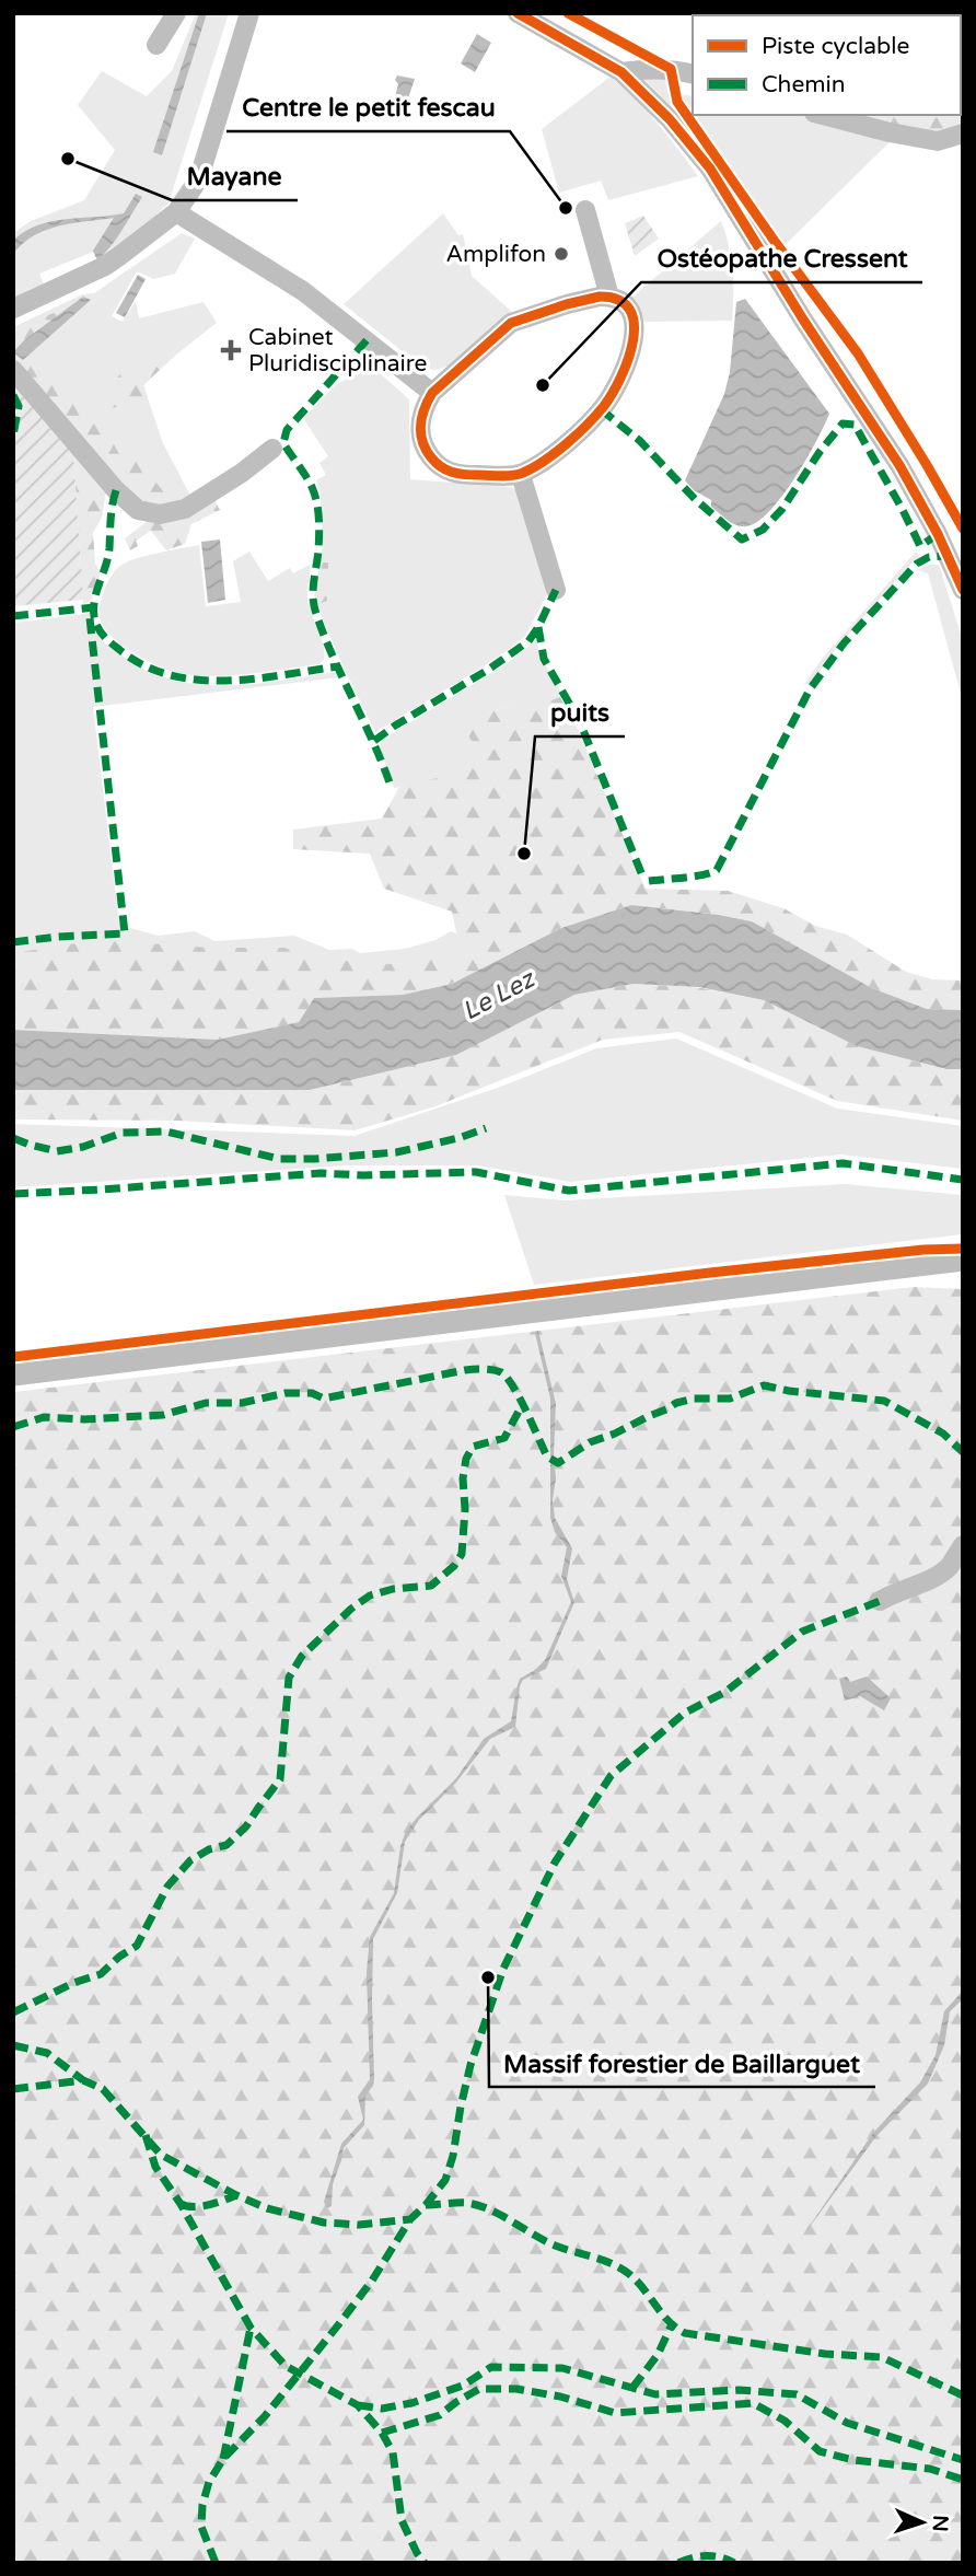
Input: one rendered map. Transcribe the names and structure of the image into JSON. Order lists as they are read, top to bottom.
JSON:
{
  "water": ["Le Lez"],
  "places": {
    "other": [
      "Mayane",
      "Centre le petit fescau",
      "Amplifon",
      "Ostéopathe Cressent",
      "puits",
      "Massif forestier de Baillarguet"
    ],
    "health": ["Cabinet Pluridisciplinaire"]
  },
  "legend": ["Piste cyclable", "Chemin"],
  "north": "right"
}
